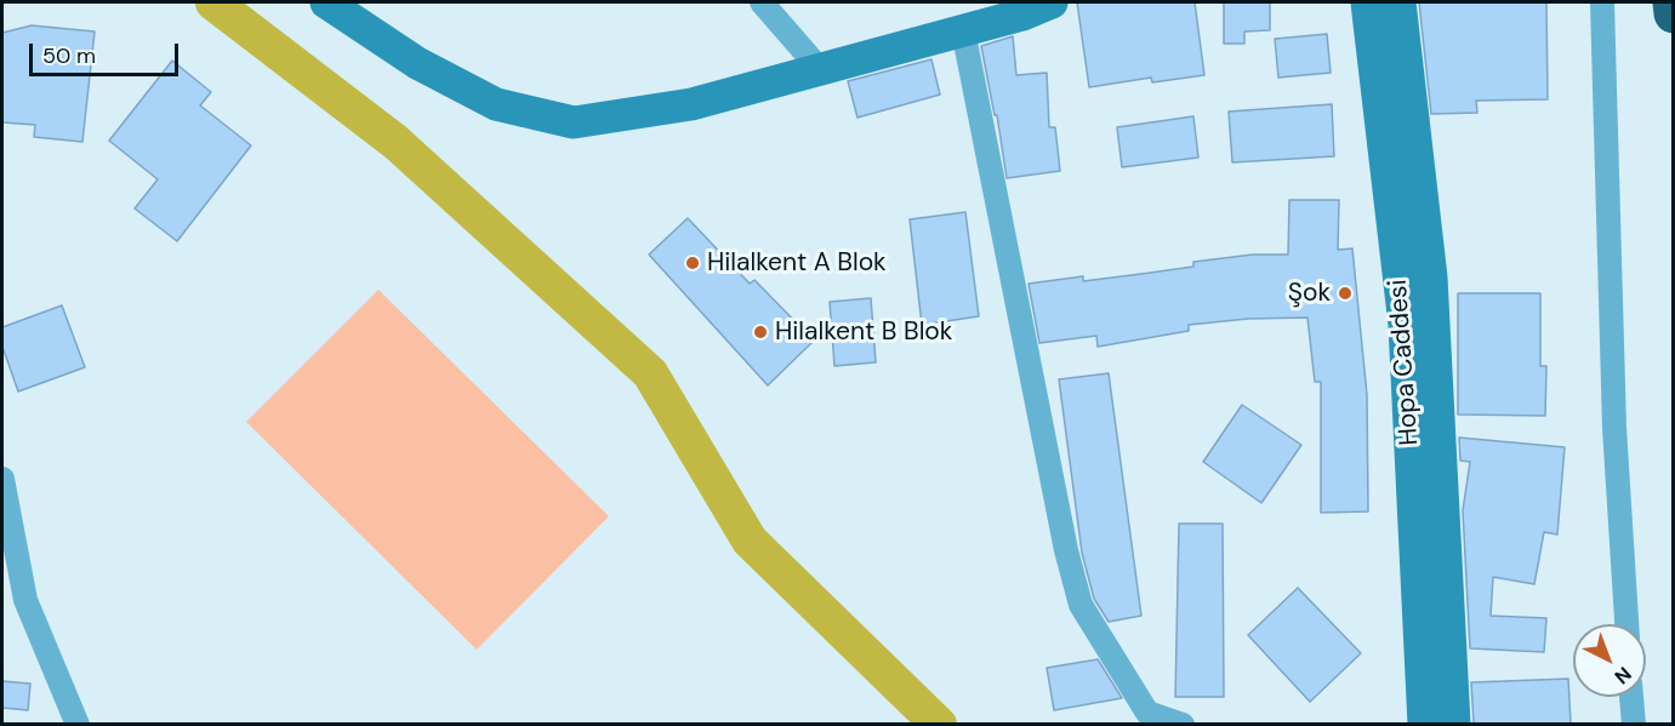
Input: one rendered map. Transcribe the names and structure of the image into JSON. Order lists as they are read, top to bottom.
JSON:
{
  "streets": {
    "main road": ["Hopa Caddesi"]
  },
  "places": ["Hilalkent A Blok", "Şok", "Hilalkent B Blok"],
  "scale_bar": "50 m",
  "north": "bottom right"
}
